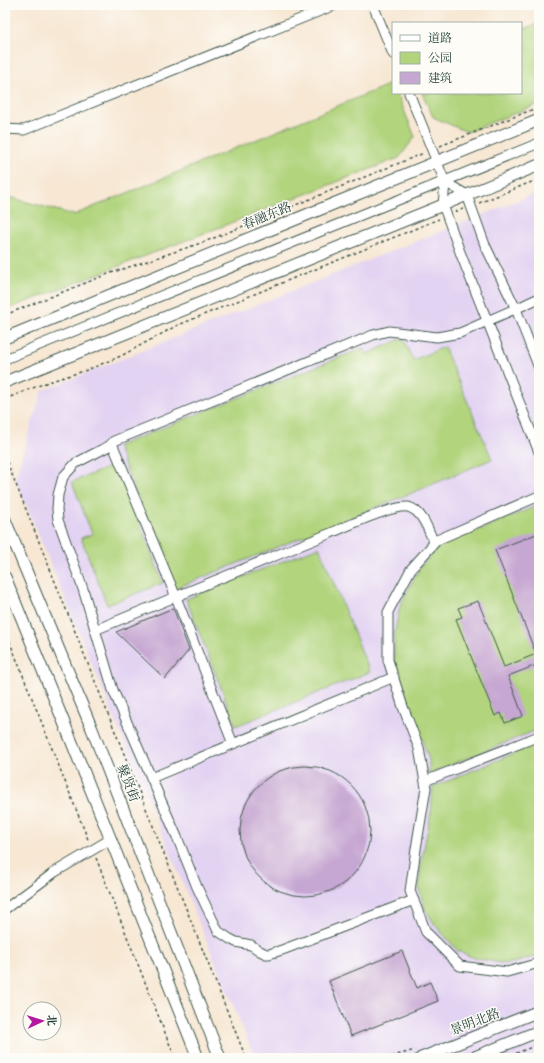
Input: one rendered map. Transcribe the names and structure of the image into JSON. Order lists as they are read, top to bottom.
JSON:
{
  "streets": {
    "main road": ["春融东路", "聚贤街", "景明北路"]
  },
  "legend": ["道路", "公园", "建筑"],
  "north": "right"
}
